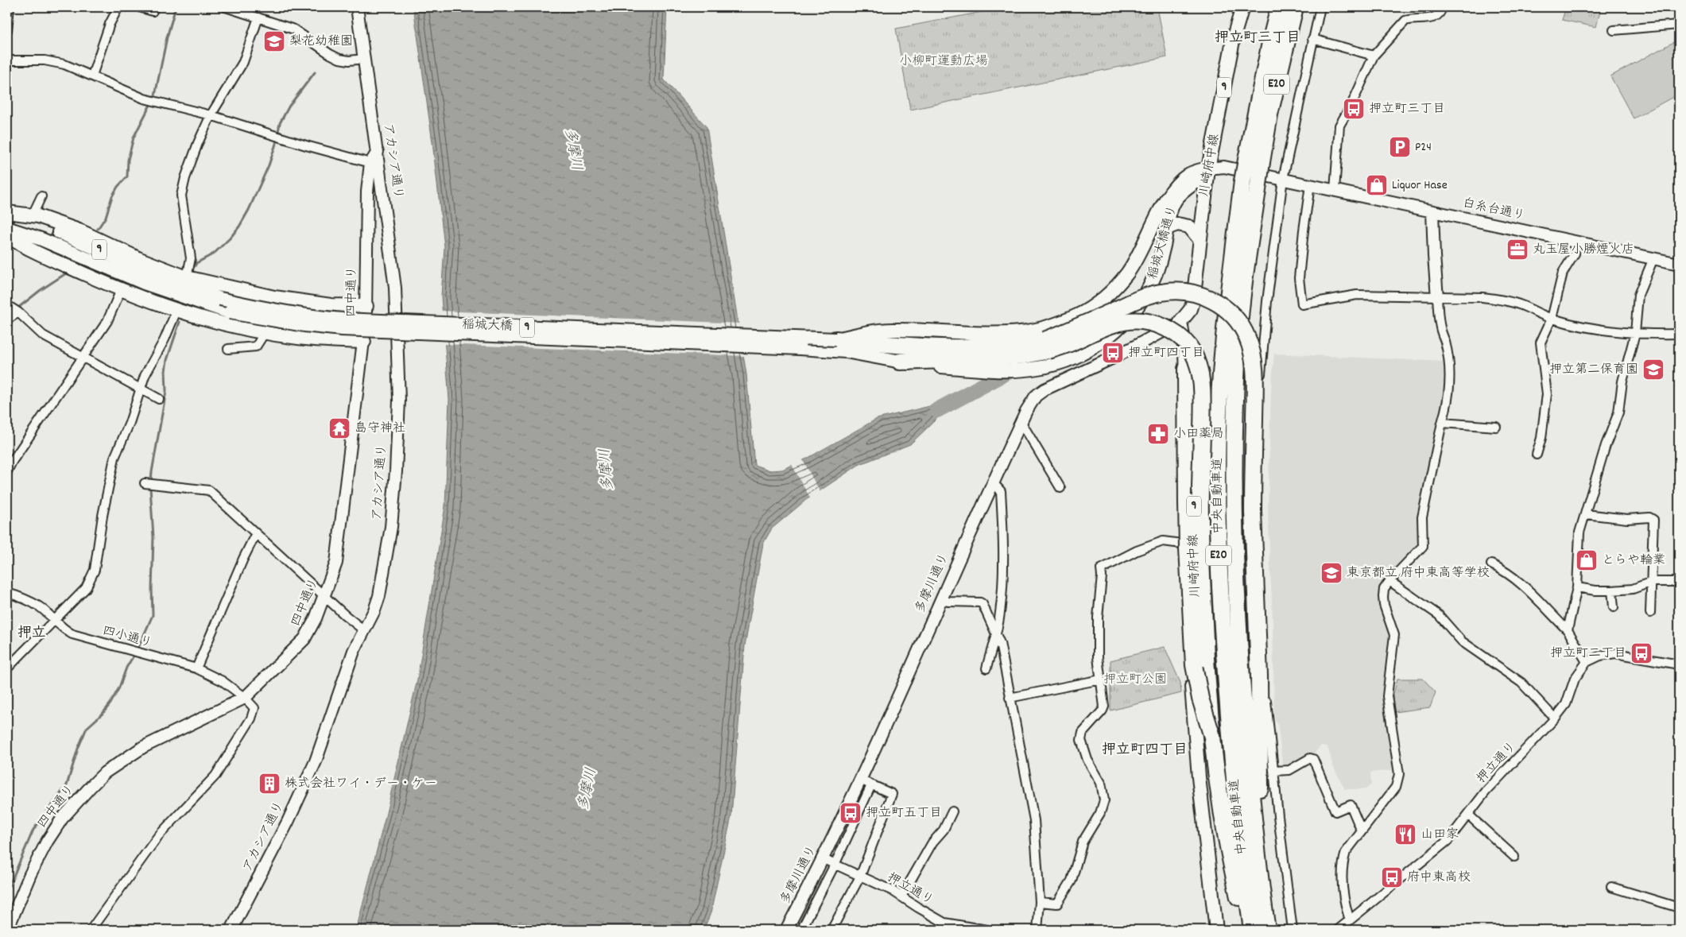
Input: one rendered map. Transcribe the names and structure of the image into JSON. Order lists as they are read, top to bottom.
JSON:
{
  "streets": {
    "highway": ["E20", "中央自動車道"],
    "main road": [
      "9",
      "川崎府中線",
      "稲城大橋通り",
      "稲城大橋"
    ],
    "street": [
      "アカシア通り",
      "白糸台通り",
      "四中通り",
      "多摩川通り",
      "四小通り",
      "押立通り"
    ]
  },
  "crossings": [
    ["9", "稲城大橋"],
    ["アカシア通り", "四中通り"],
    ["川崎府中線", "白糸台通り"],
    ["川崎府中線", "稲城大橋通り"],
    ["川崎府中線", "多摩川通り"],
    ["白糸台通り", "稲城大橋通り"],
    ["稲城大橋通り", "稲城大橋"],
    ["四中通り", "四小通り"],
    ["多摩川通り", "押立通り"]
  ],
  "districts": ["押立町三丁目", "押立", "押立町四丁目"],
  "water": ["多摩川"],
  "parks": ["小柳町運動広場", "押立町公園"],
  "places": {
    "school or university": ["梨花幼稚園", "押立第二保育園", "東京都立 府中東高等学校"],
    "bus stop": [
      "押立町三丁目",
      "押立町四丁目",
      "押立町二丁目",
      "押立町五丁目",
      "府中東高校"
    ],
    "parking": ["P24"],
    "shop": ["Liquor Hase", "とらや輪業"],
    "office": ["丸玉屋小勝煙火店"],
    "temple": ["島守神社"],
    "pharmacy": ["小田薬局"],
    "building": ["株式会社ワイ・デー・ケー"],
    "restaurant": ["山田家"]
  }
}
